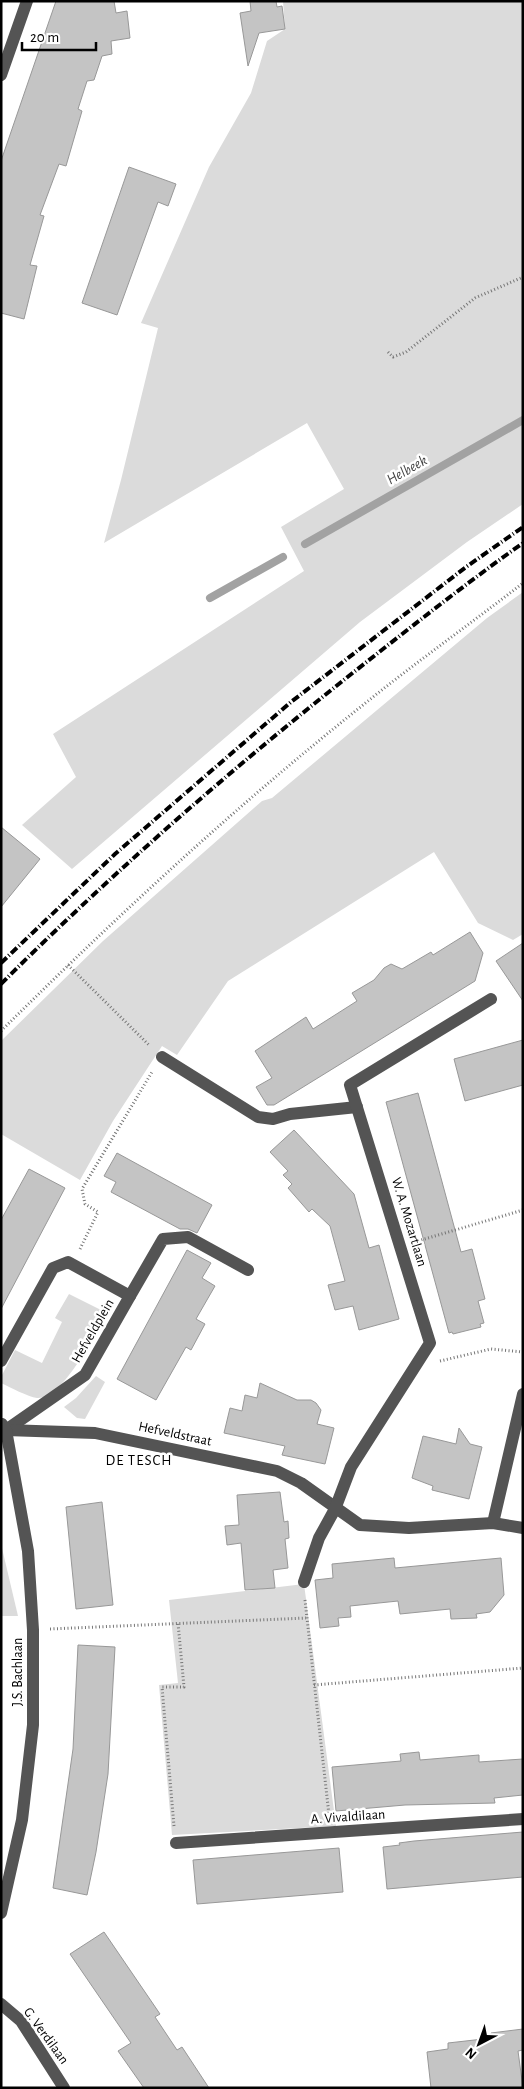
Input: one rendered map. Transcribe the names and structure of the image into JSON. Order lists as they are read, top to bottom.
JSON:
{
  "streets": {
    "street": [
      "W. A. Mozartlaan",
      "Hefveldplein",
      "Hefveldstraat",
      "J.S. Bachlaan",
      "A. Vivaldilaan",
      "G. Verdilaan"
    ]
  },
  "crossings": [
    ["W. A. Mozartlaan", "Hefveldstraat"],
    ["Hefveldplein", "Hefveldstraat"],
    ["Hefveldplein", "J.S. Bachlaan"],
    ["Hefveldstraat", "J.S. Bachlaan"]
  ],
  "districts": ["DE TESCH"],
  "water": ["Helbeek"],
  "scale_bar": "20 m",
  "north": "bottom left"
}
